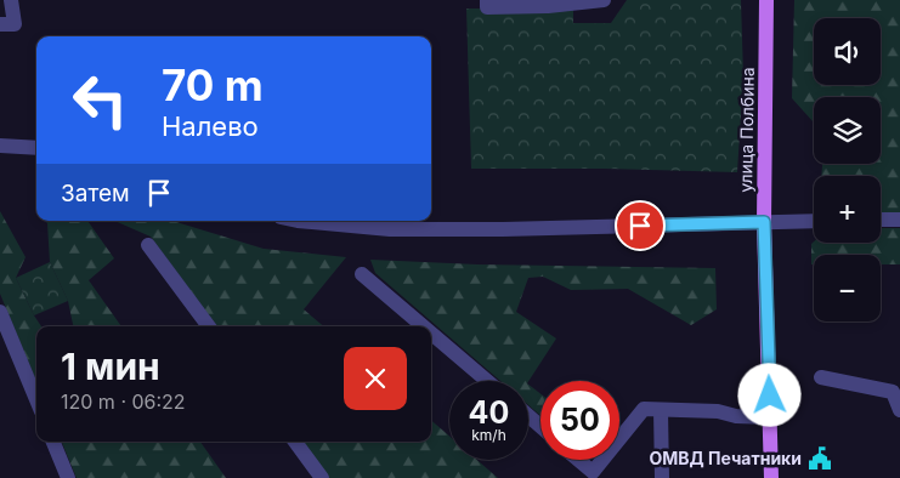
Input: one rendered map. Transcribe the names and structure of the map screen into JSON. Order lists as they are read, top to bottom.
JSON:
{
  "streets": {
    "main road": ["улица Полбина"]
  },
  "places": {
    "public building": ["ОМВД Печатники"]
  },
  "page": {
    "map_buttons": ["+", "−"],
    "turn": ["70 m", "Налево"],
    "then": "Затем",
    "heading": ["1 мин", "120 m · 06:22"],
    "speed": "40 km/h",
    "limit": "50"
  }
}
